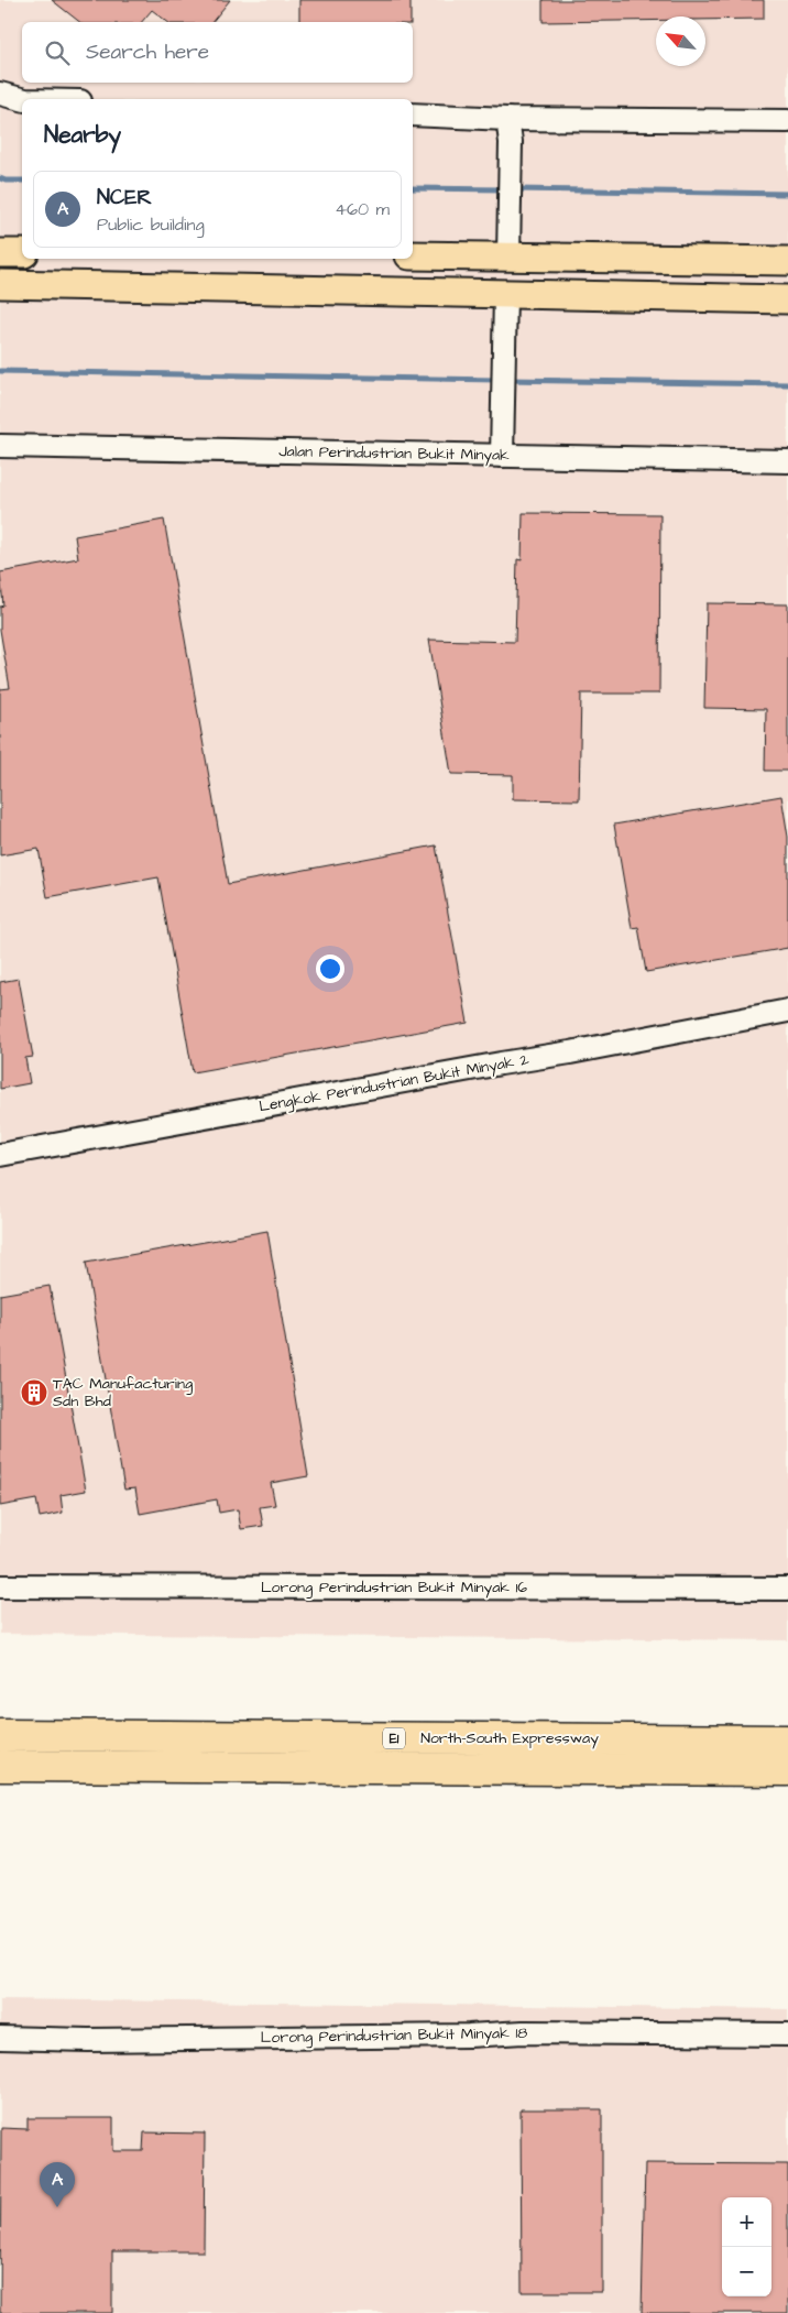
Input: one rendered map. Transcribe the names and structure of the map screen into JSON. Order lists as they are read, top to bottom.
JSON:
{
  "streets": {
    "highway": ["E1", "North–South Expressway"],
    "street": [
      "Jalan Perindustrian Bukit Minyak",
      "Lengkok Perindustrian Bukit Minyak 2",
      "Lorong Perindustrian Bukit Minyak 16",
      "Lorong Perindustrian Bukit Minyak 18"
    ]
  },
  "places": {
    "building": ["TAC Manufacturing Sdn Bhd"]
  },
  "north": "top left",
  "page": {
    "search": "Search here",
    "heading": "Nearby",
    "list": [
      {
        "mark": "A",
        "name": "NCER",
        "note": "Public building",
        "value": "460 m"
      }
    ],
    "pins": "A",
    "map_buttons": ["+", "−"]
  }
}
